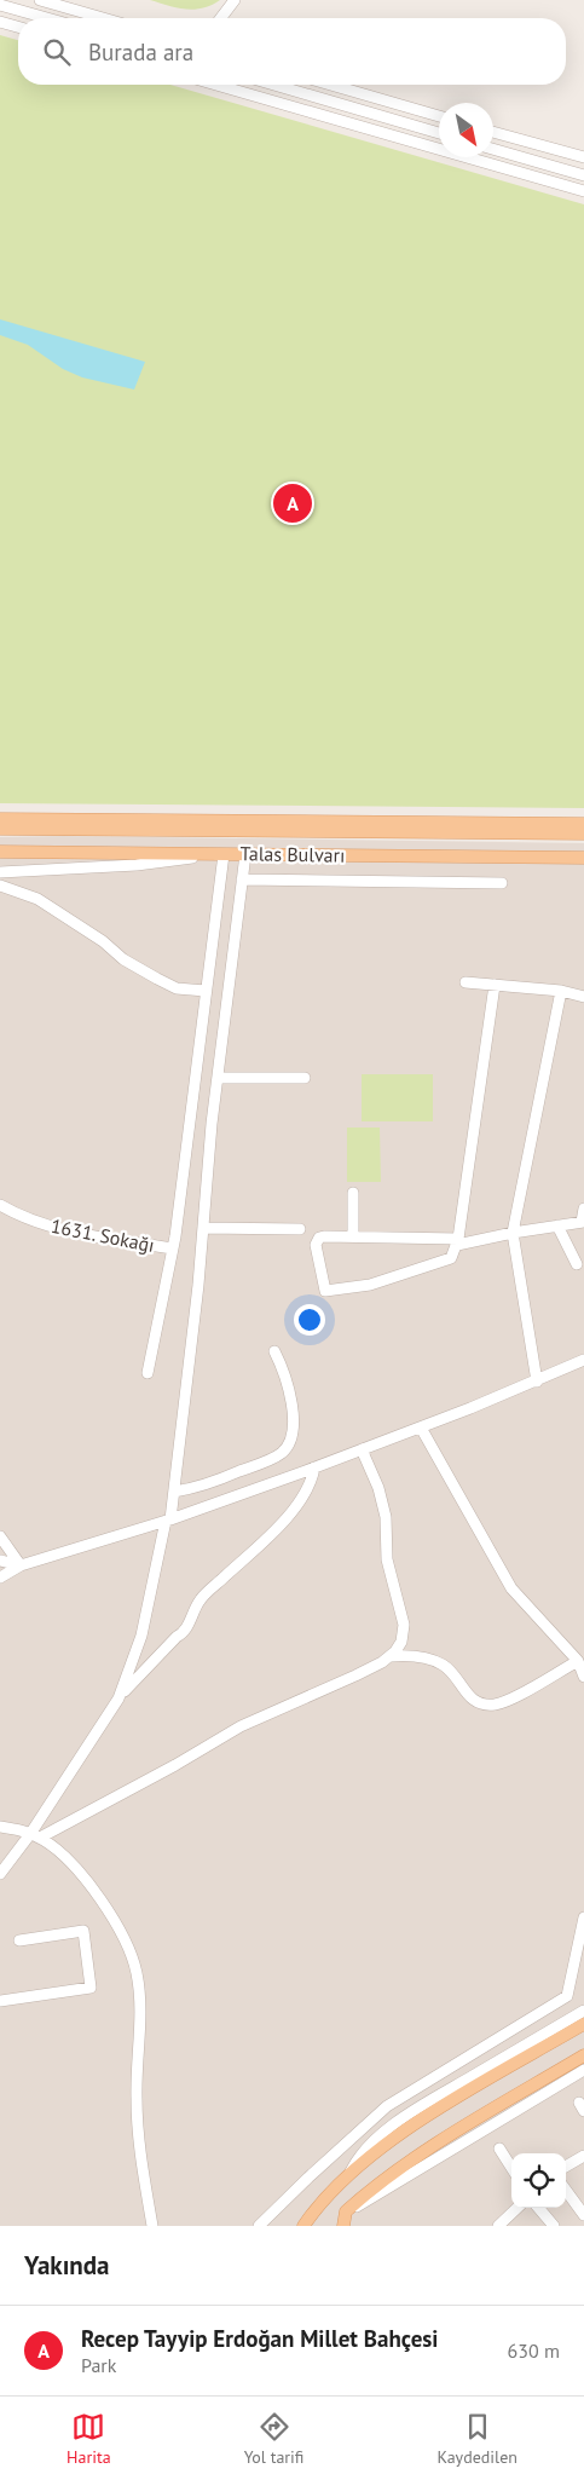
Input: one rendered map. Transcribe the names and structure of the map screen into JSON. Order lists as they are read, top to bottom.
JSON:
{
  "streets": {
    "main road": ["Talas Bulvarı"],
    "street": ["1631. Sokağı"]
  },
  "north": "bottom right",
  "page": {
    "search": "Burada ara",
    "pins": "A",
    "heading": "Yakında",
    "list": [
      {
        "mark": "A",
        "name": "Recep Tayyip Erdoğan Millet Bahçesi",
        "note": "Park",
        "value": "630 m"
      }
    ],
    "nav": ["Harita", "Yol tarifi", "Kaydedilen"]
  }
}
